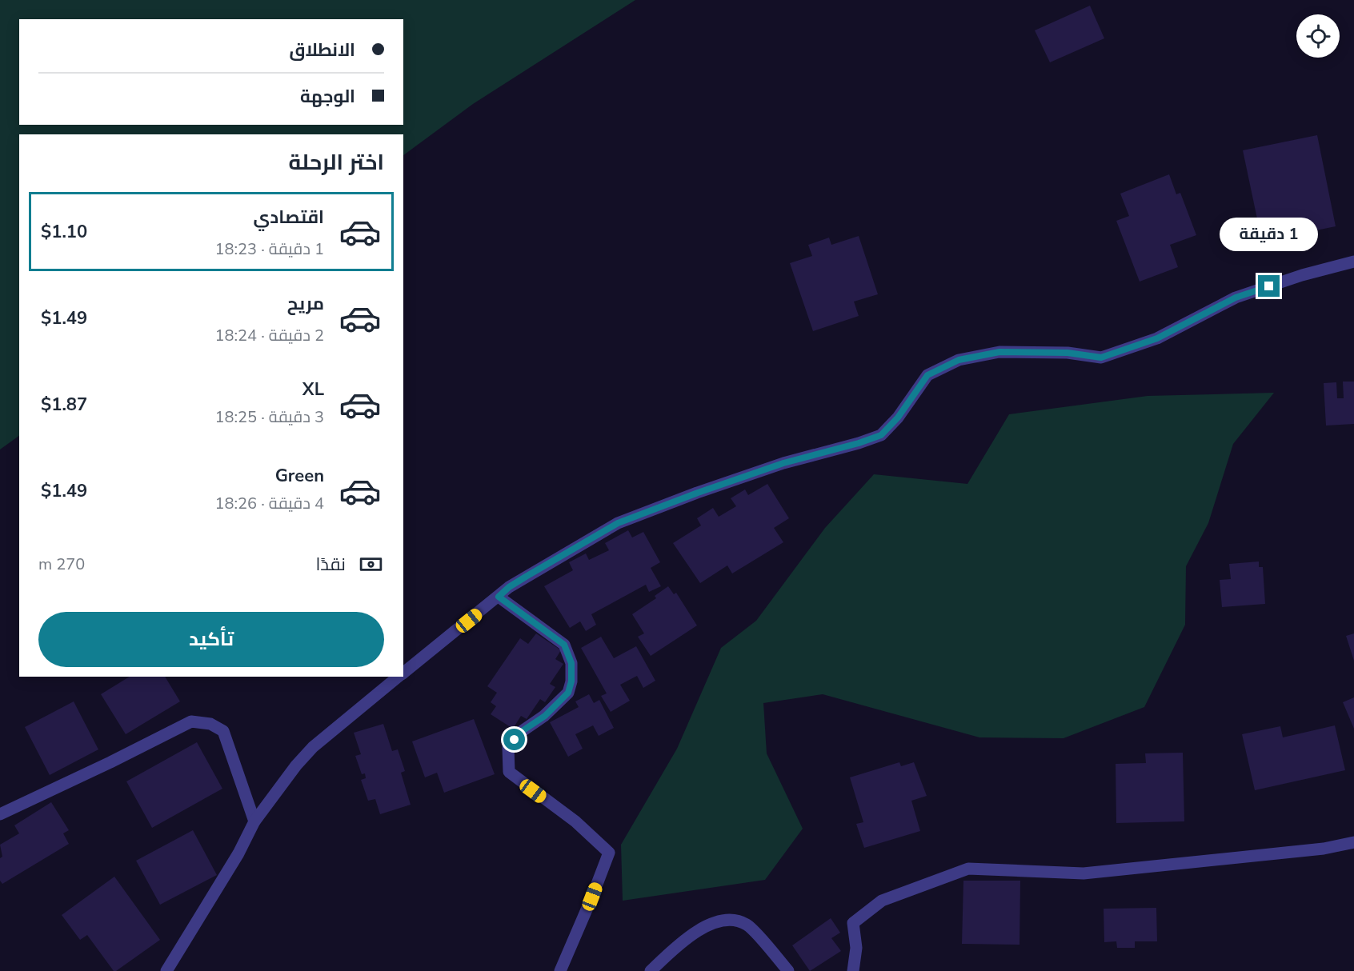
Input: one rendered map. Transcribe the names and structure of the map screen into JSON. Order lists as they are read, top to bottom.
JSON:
{
  "page": {
    "banner": ["الانطلاق", "الوجهة"],
    "heading": "اختر الرحلة",
    "list": [
      {
        "name": "اقتصادي",
        "note": "1 دقيقة · 18:23",
        "value": "$1.10"
      },
      {
        "name": "مريح",
        "note": "2 دقيقة · 18:24",
        "value": "$1.49"
      },
      {
        "name": "XL",
        "note": "3 دقيقة · 18:25",
        "value": "$1.87"
      },
      {
        "name": "Green",
        "note": "4 دقيقة · 18:26",
        "value": "$1.49"
      }
    ],
    "bubble": "1 دقيقة",
    "pay": ["نقدًا", "270 m"],
    "buttons": "تأكيد"
  }
}
